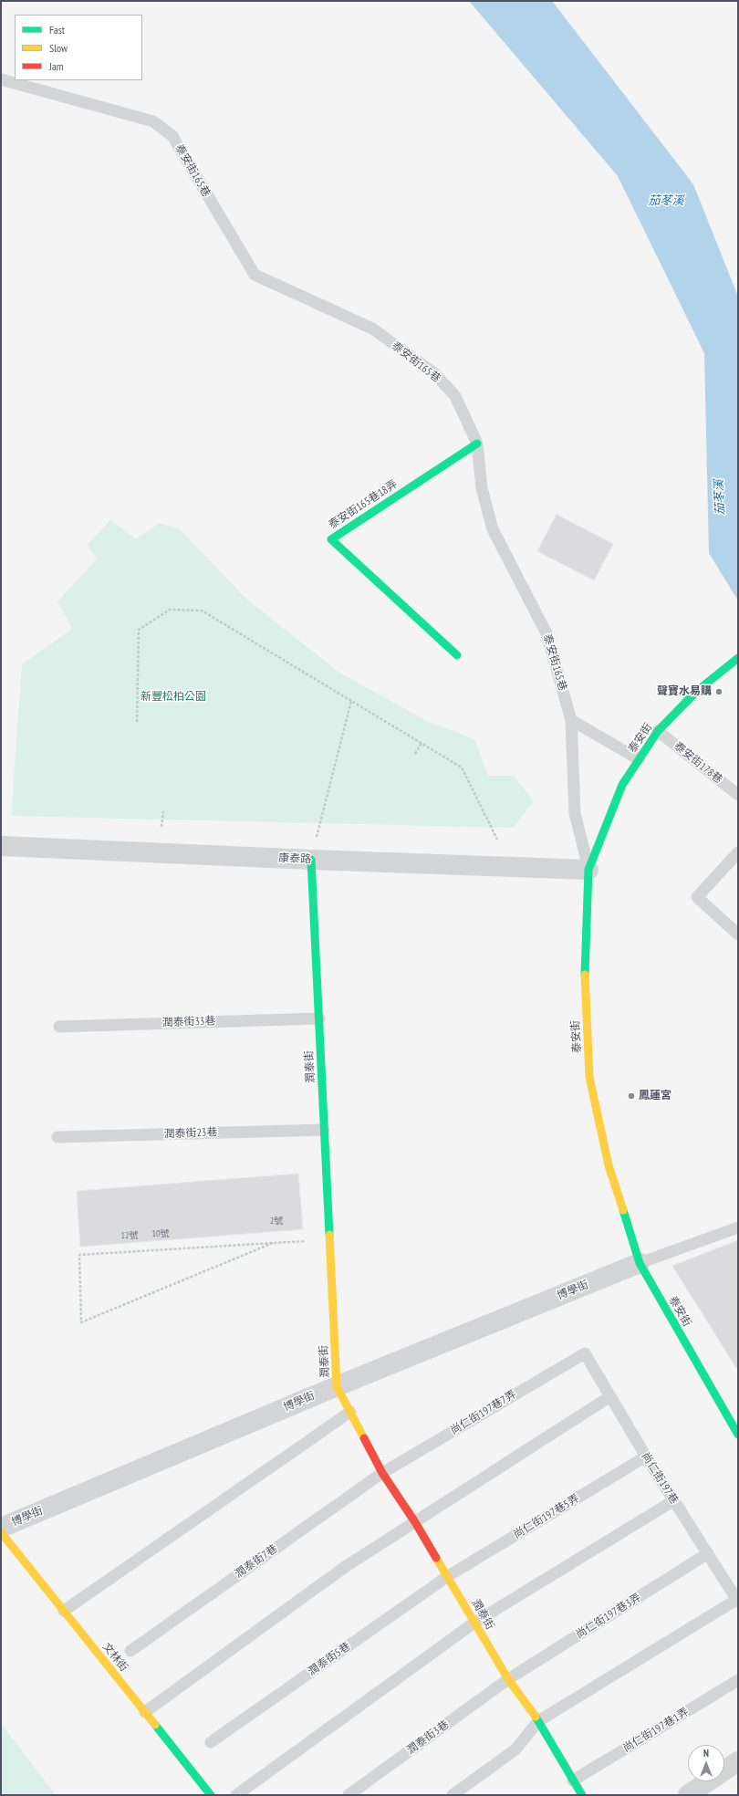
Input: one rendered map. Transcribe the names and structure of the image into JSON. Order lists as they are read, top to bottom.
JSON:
{
  "streets": {
    "street": [
      "泰安街165巷18弄",
      "泰安街",
      "康泰路",
      "潤泰街",
      "博學街",
      "文林街"
    ],
    "lane": [
      "泰安街165巷",
      "泰安街178巷",
      "潤泰街33巷",
      "潤泰街23巷",
      "尚仁街197巷7弄",
      "尚仁街197巷",
      "尚仁街197巷5弄",
      "潤泰街7巷",
      "尚仁街197巷3弄",
      "潤泰街5巷",
      "尚仁街197巷1弄",
      "潤泰街3巷"
    ]
  },
  "crossings": [
    ["泰安街165巷", "泰安街165巷18弄"],
    ["泰安街165巷", "泰安街"],
    ["泰安街165巷", "康泰路"],
    ["泰安街", "泰安街178巷"],
    ["泰安街", "康泰路"],
    ["泰安街", "博學街"],
    ["康泰路", "潤泰街"],
    ["潤泰街33巷", "潤泰街"],
    ["潤泰街", "潤泰街23巷"],
    ["潤泰街", "博學街"],
    ["潤泰街", "尚仁街197巷7弄"],
    ["潤泰街", "尚仁街197巷5弄"],
    ["潤泰街", "潤泰街7巷"],
    ["潤泰街", "尚仁街197巷3弄"],
    ["潤泰街", "潤泰街5巷"],
    ["潤泰街", "尚仁街197巷1弄"],
    ["潤泰街", "潤泰街3巷"],
    ["尚仁街197巷7弄", "尚仁街197巷"],
    ["尚仁街197巷7弄", "潤泰街7巷"],
    ["尚仁街197巷", "尚仁街197巷5弄"],
    ["尚仁街197巷", "尚仁街197巷3弄"],
    ["尚仁街197巷5弄", "潤泰街5巷"],
    ["尚仁街197巷3弄", "潤泰街3巷"]
  ],
  "water": ["茄苳溪"],
  "parks": ["新豐松柏公園"],
  "places": ["聲寶水易購", "鳳蓮宮"],
  "house_numbers": ["2號", "10號", "12號"],
  "legend": ["Fast", "Slow", "Jam"],
  "north": "top"
}
